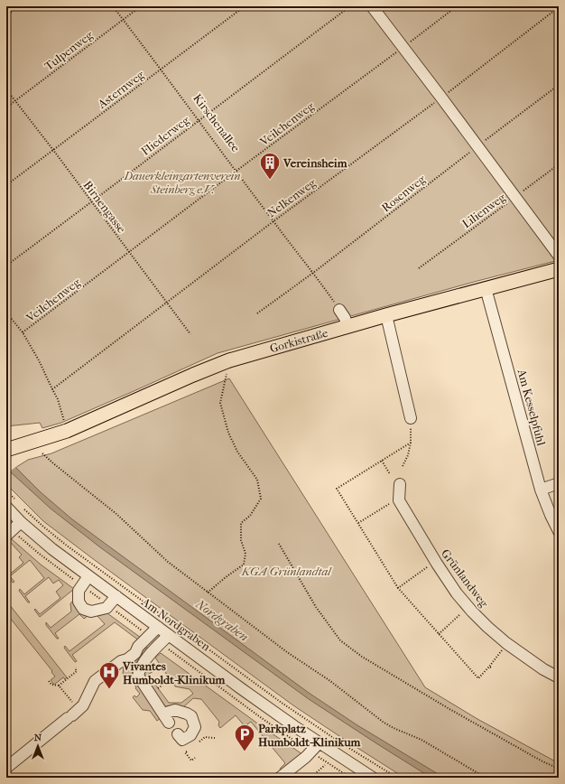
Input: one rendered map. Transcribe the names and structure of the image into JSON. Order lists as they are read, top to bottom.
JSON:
{
  "streets": {
    "main road": ["Gorkistraße"],
    "street": ["Am Kesselpfuhl", "Grünlandweg", "Am Nordgraben"],
    "path": [
      "Tulpenweg",
      "Asternweg",
      "Kirschenallee",
      "Veilchenweg",
      "Fliederweg",
      "Rosenweg",
      "Nelkenweg",
      "Birnengasse",
      "Lilienweg"
    ]
  },
  "crossings": [
    ["Tulpenweg", "Kirschenallee"],
    ["Tulpenweg", "Birnengasse"],
    ["Asternweg", "Kirschenallee"],
    ["Asternweg", "Birnengasse"],
    ["Kirschenallee", "Veilchenweg"],
    ["Kirschenallee", "Fliederweg"],
    ["Kirschenallee", "Rosenweg"],
    ["Kirschenallee", "Nelkenweg"],
    ["Veilchenweg", "Birnengasse"],
    ["Fliederweg", "Birnengasse"],
    ["Nelkenweg", "Birnengasse"],
    ["Gorkistraße", "Am Kesselpfuhl"]
  ],
  "water": ["Nordgraben"],
  "parks": ["Dauerkleingartenverein Steinberg e.V.", "KGA Grünlandtal"],
  "places": {
    "building": ["Vereinsheim"],
    "hospital": ["Vivantes Humboldt-Klinikum"],
    "parking": ["Parkplatz Humboldt-Klinikum"]
  },
  "north": "top"
}
